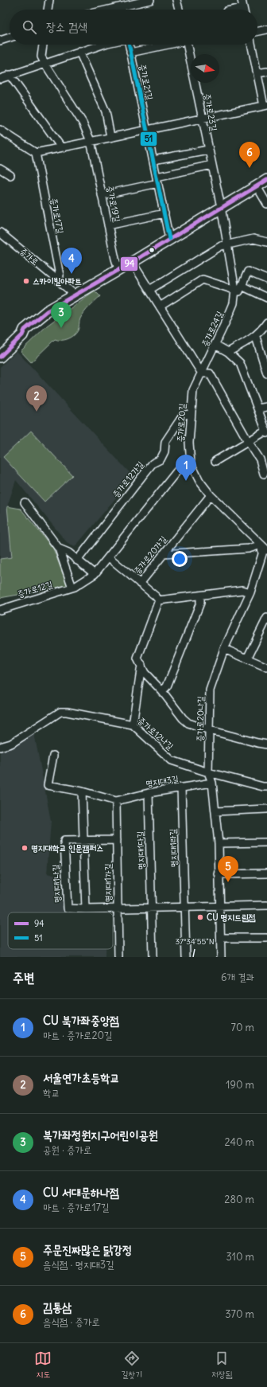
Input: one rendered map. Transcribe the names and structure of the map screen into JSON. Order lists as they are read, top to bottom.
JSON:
{
  "streets": {
    "street": [
      "증가로21길",
      "증가로23길",
      "증가로19길",
      "증가로17길",
      "증가로",
      "증가로24길",
      "증가로20길",
      "증가로12가길",
      "증가로20가길",
      "증가로12길",
      "증가로20나길",
      "증가로12나길",
      "명지대3길",
      "명지대1라길",
      "명지대1다길",
      "명지대1가길",
      "명지대1나길"
    ]
  },
  "crossings": [
    ["증가로21길", "증가로23길"],
    ["증가로23길", "증가로24길"],
    ["증가로17길", "증가로"],
    ["증가로24길", "증가로20길"],
    ["증가로20길", "증가로12가길"],
    ["증가로20길", "증가로20가길"],
    ["증가로20길", "증가로20나길"],
    ["증가로20나길", "증가로12나길"],
    ["명지대3길", "명지대1라길"],
    ["명지대3길", "명지대1다길"],
    ["명지대3길", "명지대1가길"],
    ["명지대1다길", "명지대1가길"],
    ["명지대1가길", "명지대1나길"]
  ],
  "places": ["스카이빌아파트", "명지대학교 인문캠퍼스", "CU 명지드림점"],
  "lines": ["transit line 51", "transit line 94"],
  "legend": ["94", "51"],
  "north": "right",
  "page": {
    "search": "장소 검색",
    "pins": [
      "6",
      "4",
      "3",
      "2",
      "1",
      "5"
    ],
    "heading": ["주변", "6개 결과"],
    "list": [
      {
        "mark": "1",
        "name": "CU 북가좌중앙점",
        "note": "마트 · 증가로20길",
        "value": "70 m"
      },
      {
        "mark": "2",
        "name": "서울연가초등학교",
        "note": "학교",
        "value": "190 m"
      },
      {
        "mark": "3",
        "name": "북가좌정원지구어린이공원",
        "note": "공원 · 증가로",
        "value": "240 m"
      },
      {
        "mark": "4",
        "name": "CU 서대문하나점",
        "note": "마트 · 증가로17길",
        "value": "280 m"
      },
      {
        "mark": "5",
        "name": "주문진짜많은 닭강정",
        "note": "음식점 · 명지대3길",
        "value": "310 m"
      },
      {
        "mark": "6",
        "name": "김통삼",
        "note": "음식점 · 증가로",
        "value": "370 m"
      }
    ],
    "nav": ["지도", "길찾기", "저장됨"]
  },
  "coordinates": ["37°34'55\"N"]
}
